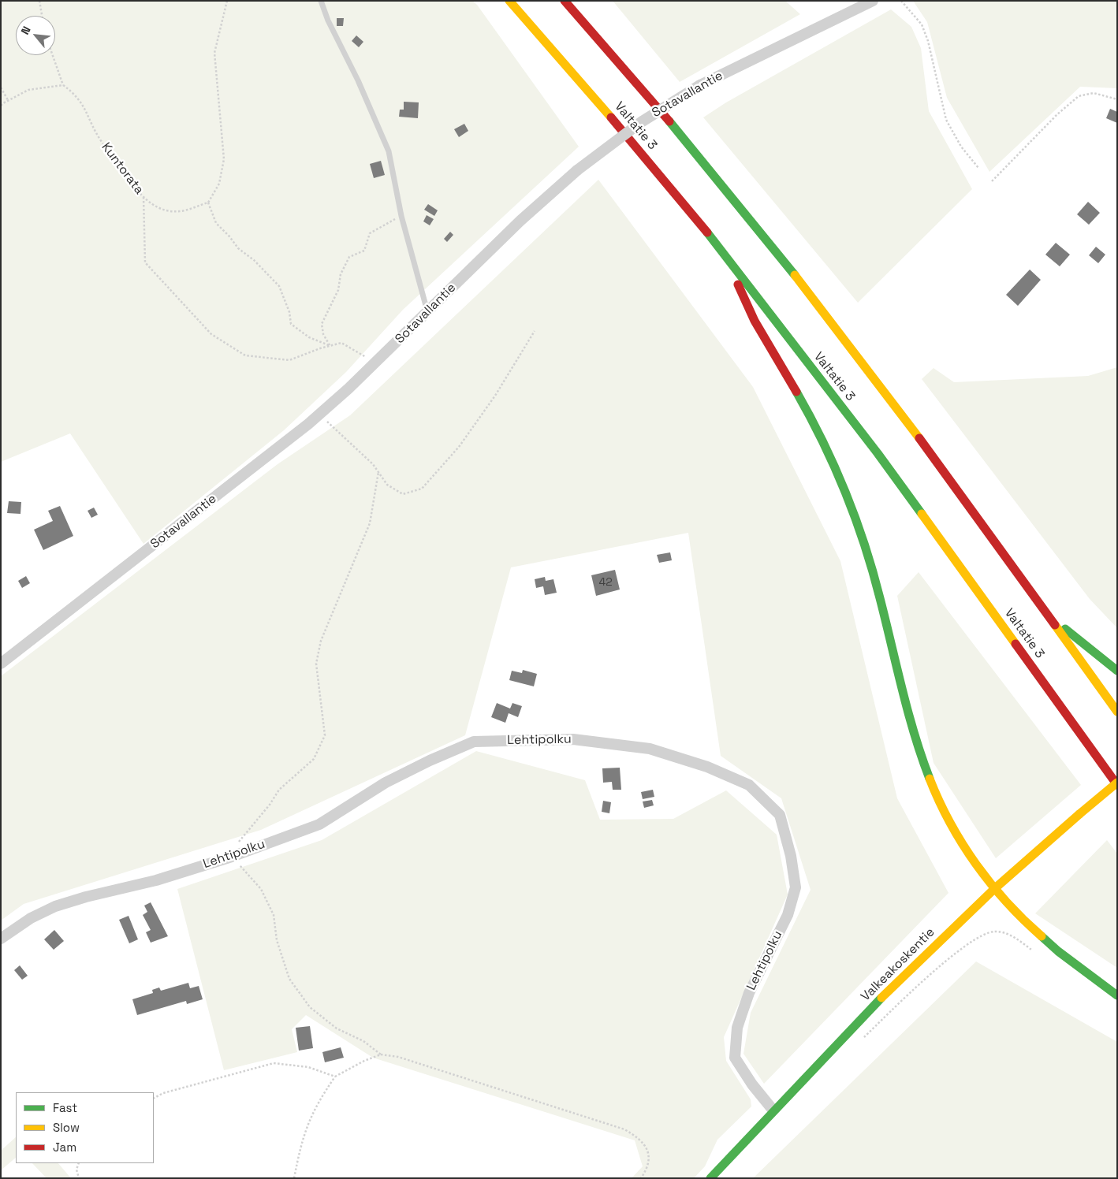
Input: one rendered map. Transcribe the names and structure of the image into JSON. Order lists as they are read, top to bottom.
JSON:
{
  "streets": {
    "main road": ["Valtatie 3", "Valkeakoskentie"],
    "street": ["Sotavallantie", "Lehtipolku"],
    "path": ["Kuntorata"]
  },
  "crossings": [
    ["Valtatie 3", "Valkeakoskentie"],
    ["Lehtipolku", "Valkeakoskentie"]
  ],
  "house_numbers": ["42"],
  "legend": ["Fast", "Slow", "Jam"],
  "north": "top left"
}
